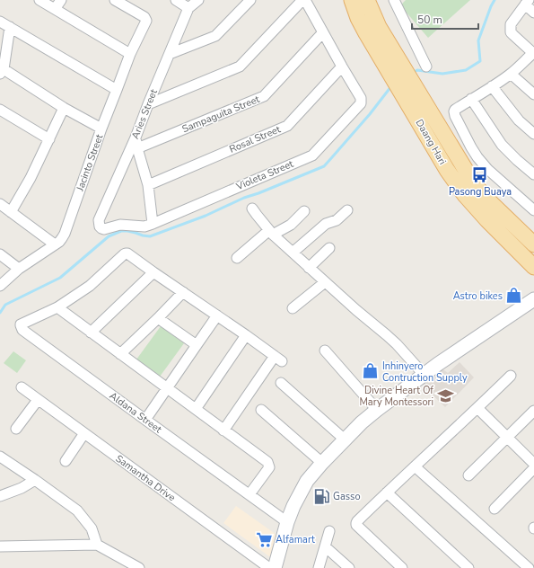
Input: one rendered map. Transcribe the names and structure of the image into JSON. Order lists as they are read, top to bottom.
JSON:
{
  "streets": {
    "main road": ["Daang Hari"],
    "street": [
      "Aries Street",
      "Sampaguita Street",
      "Rosal Street",
      "Jacinto Street",
      "Violeta Street",
      "Aldana Street",
      "Samantha Drive"
    ]
  },
  "crossings": [
    ["Aries Street", "Violeta Street"],
    ["Rosal Street", "Violeta Street"]
  ],
  "places": {
    "bus stop": ["Pasong Buaya"],
    "shop": ["Astro bikes", "Inhinyero Contruction Supply"],
    "school or university": ["Divine Heart Of Mary Montessori"],
    "fuel station": ["Gasso"],
    "supermarket": ["Alfamart"]
  },
  "scale_bar": "50 m"
}
